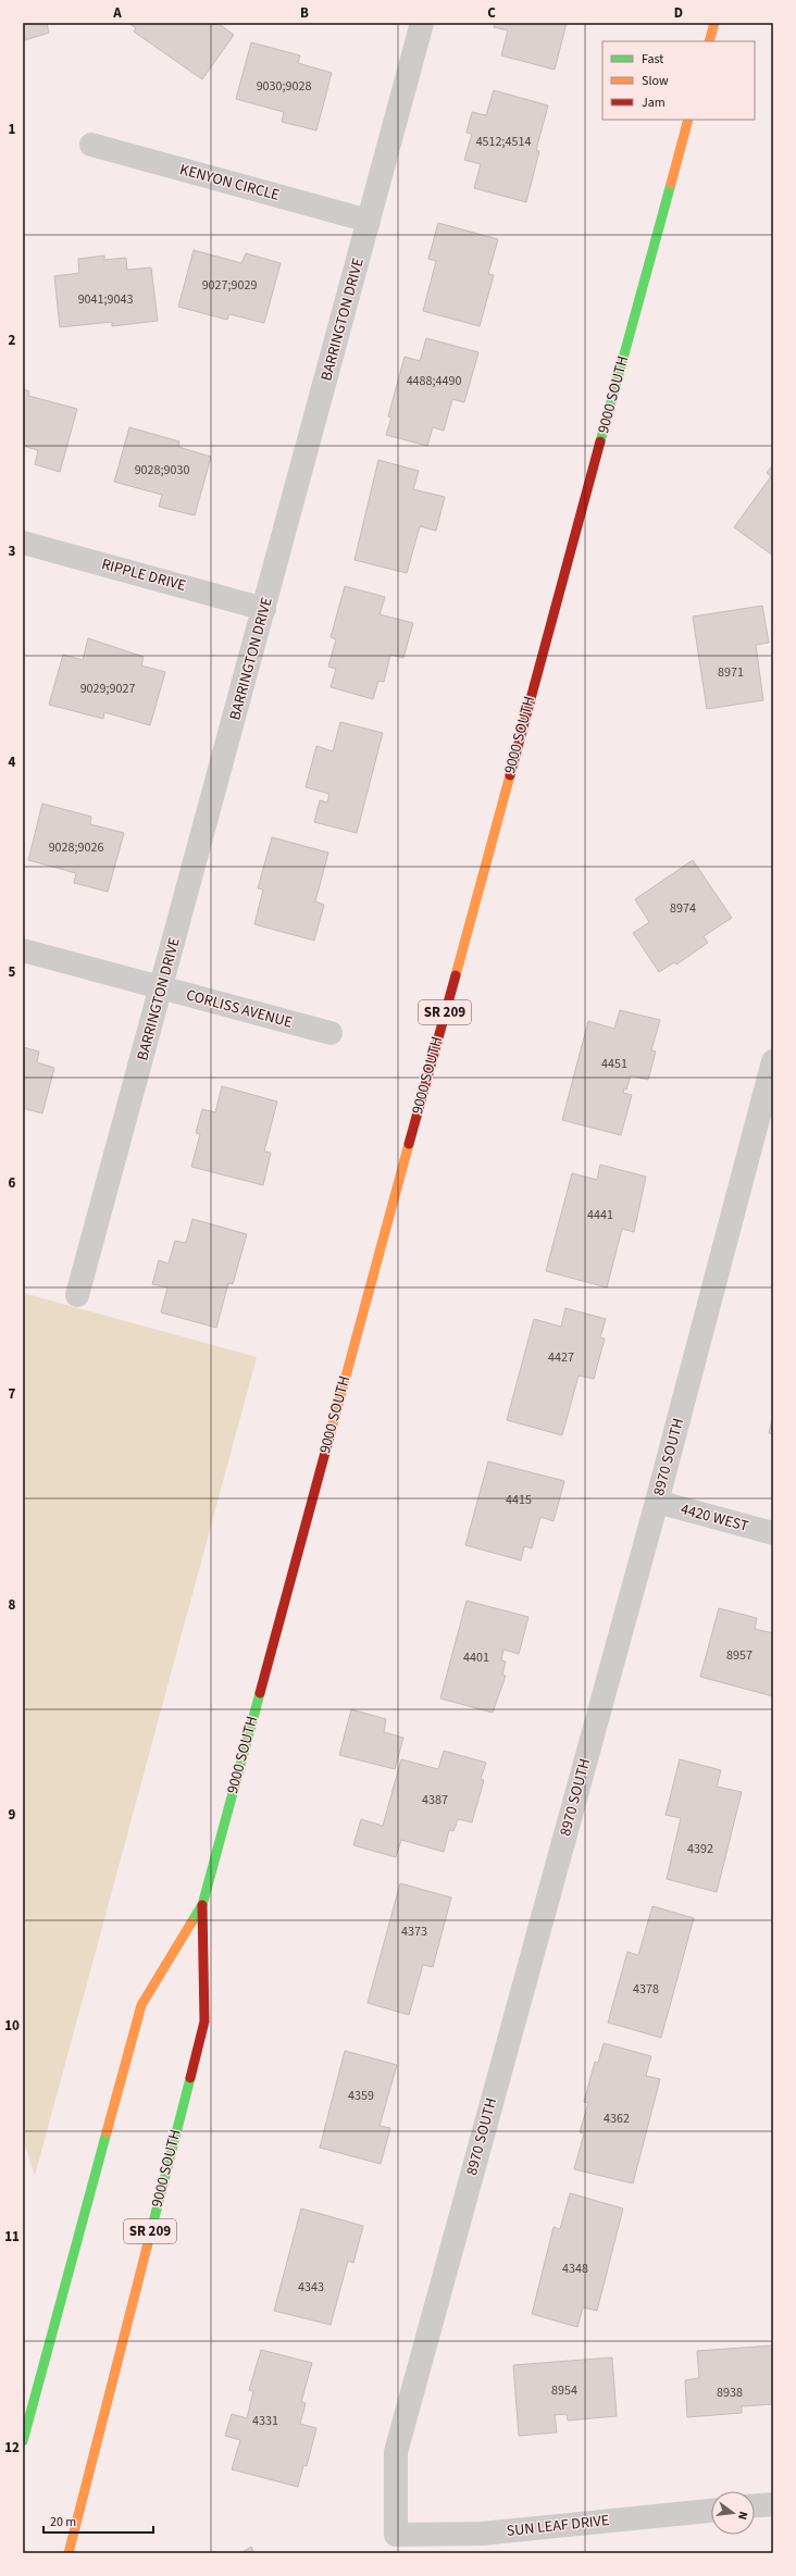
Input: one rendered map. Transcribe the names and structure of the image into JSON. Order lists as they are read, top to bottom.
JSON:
{
  "streets": {
    "main road": ["9000 SOUTH", "SR 209"],
    "street": [
      "KENYON CIRCLE",
      "BARRINGTON DRIVE",
      "RIPPLE DRIVE",
      "CORLISS AVENUE",
      "8970 SOUTH",
      "4420 WEST",
      "SUN LEAF DRIVE"
    ]
  },
  "crossings": [
    ["KENYON CIRCLE", "BARRINGTON DRIVE"],
    ["BARRINGTON DRIVE", "RIPPLE DRIVE"],
    ["BARRINGTON DRIVE", "CORLISS AVENUE"],
    ["8970 SOUTH", "4420 WEST"],
    ["8970 SOUTH", "SUN LEAF DRIVE"]
  ],
  "house_numbers": [
    "9030;9028",
    "4512;4514",
    "9027;9029",
    "9041;9043",
    "4488;4490",
    "9028;9030",
    "8971",
    "9029;9027",
    "9028;9026",
    "8974",
    "4451",
    "4441",
    "4427",
    "4415",
    "8957",
    "4401",
    "4387",
    "4392",
    "4373",
    "4378",
    "4359",
    "4362",
    "4348",
    "4343",
    "8954",
    "8938",
    "4331"
  ],
  "legend": ["Fast", "Slow", "Jam"],
  "scale_bar": "20 m",
  "north": "right",
  "grid": {
    "columns": [
      "A",
      "B",
      "C",
      "D"
    ],
    "rows": [
      "1",
      "2",
      "3",
      "4",
      "5",
      "6",
      "7",
      "8",
      "9",
      "10",
      "11",
      "12"
    ]
  }
}
